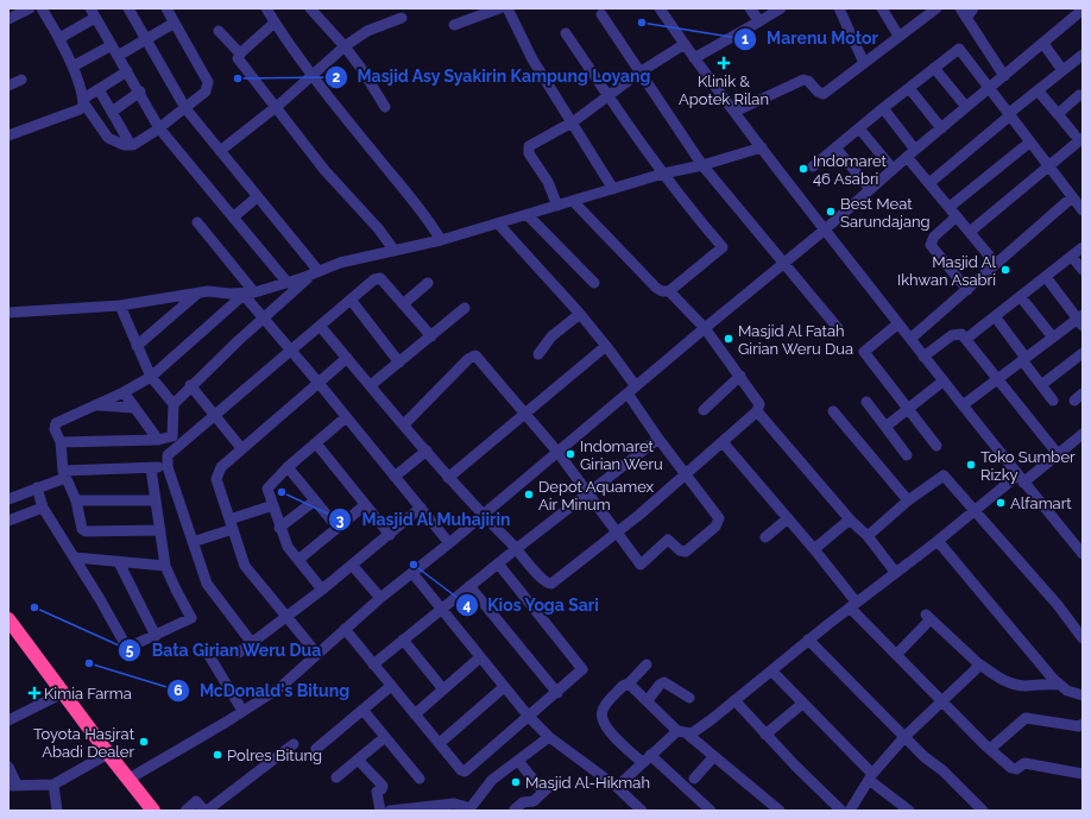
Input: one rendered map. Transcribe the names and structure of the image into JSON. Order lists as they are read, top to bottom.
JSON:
{
  "places": {
    "other": [
      "Marenu Motor",
      "Masjid Asy Syakirin Kampung Loyang",
      "Indomaret 46 Asabri",
      "Best Meat Sarundajang",
      "Masjid Al Ikhwan Asabri",
      "Masjid Al Fatah Girian Weru Dua",
      "Indomaret Girian Weru",
      "Toko Sumber Rizky",
      "Masjid Al Muhajirin",
      "Depot Aquamex Air Minum",
      "Alfamart",
      "Kios Yoga Sari",
      "Bata Girian Weru Dua",
      "McDonald's Bitung",
      "Toyota Hasjrat Abadi Dealer",
      "Polres Bitung",
      "Masjid Al-Hikmah"
    ],
    "health": ["Klinik & Apotek Rilan", "Kimia Farma"]
  }
}
